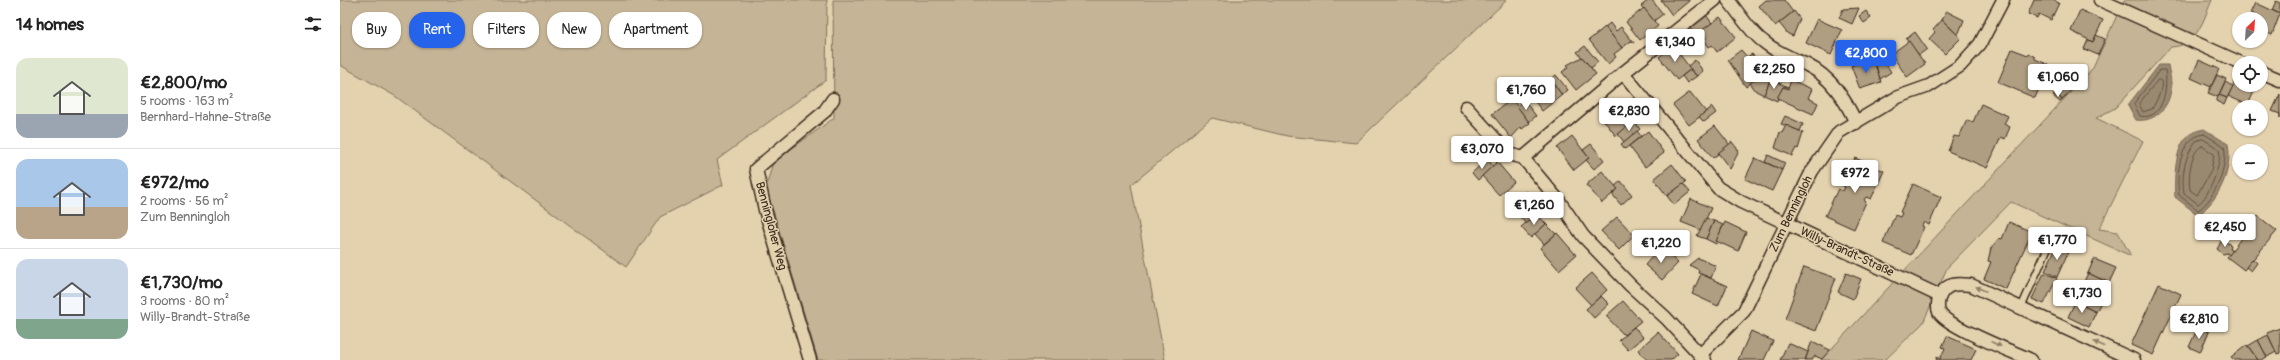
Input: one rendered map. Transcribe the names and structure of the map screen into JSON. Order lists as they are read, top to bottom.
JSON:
{
  "streets": {
    "street": ["Zum Benningloh", "Benningloher Weg", "Willy-Brandt-Straße"]
  },
  "crossings": [
    ["Zum Benningloh", "Willy-Brandt-Straße"]
  ],
  "north": "top right",
  "page": {
    "heading": "14 homes",
    "map_buttons": ["+", "−"],
    "chip": [
      "Buy",
      "Rent",
      "Filters",
      "New",
      "Apartment"
    ],
    "price": [
      "€1,340",
      "€2,800",
      "€2,250",
      "€1,060",
      "€1,760",
      "€2,830",
      "€3,070",
      "€972",
      "€1,260",
      "€2,450",
      "€1,770",
      "€1,220",
      "€1,730",
      "€2,810"
    ],
    "list": [
      {
        "name": "€2,800/mo",
        "note": "5 rooms · 163 m² · Bernhard-Hahne-Straße"
      },
      {
        "name": "€972/mo",
        "note": "2 rooms · 56 m² · Zum Benningloh"
      },
      {
        "name": "€1,730/mo",
        "note": "3 rooms · 80 m² · Willy-Brandt-Straße"
      }
    ]
  }
}
